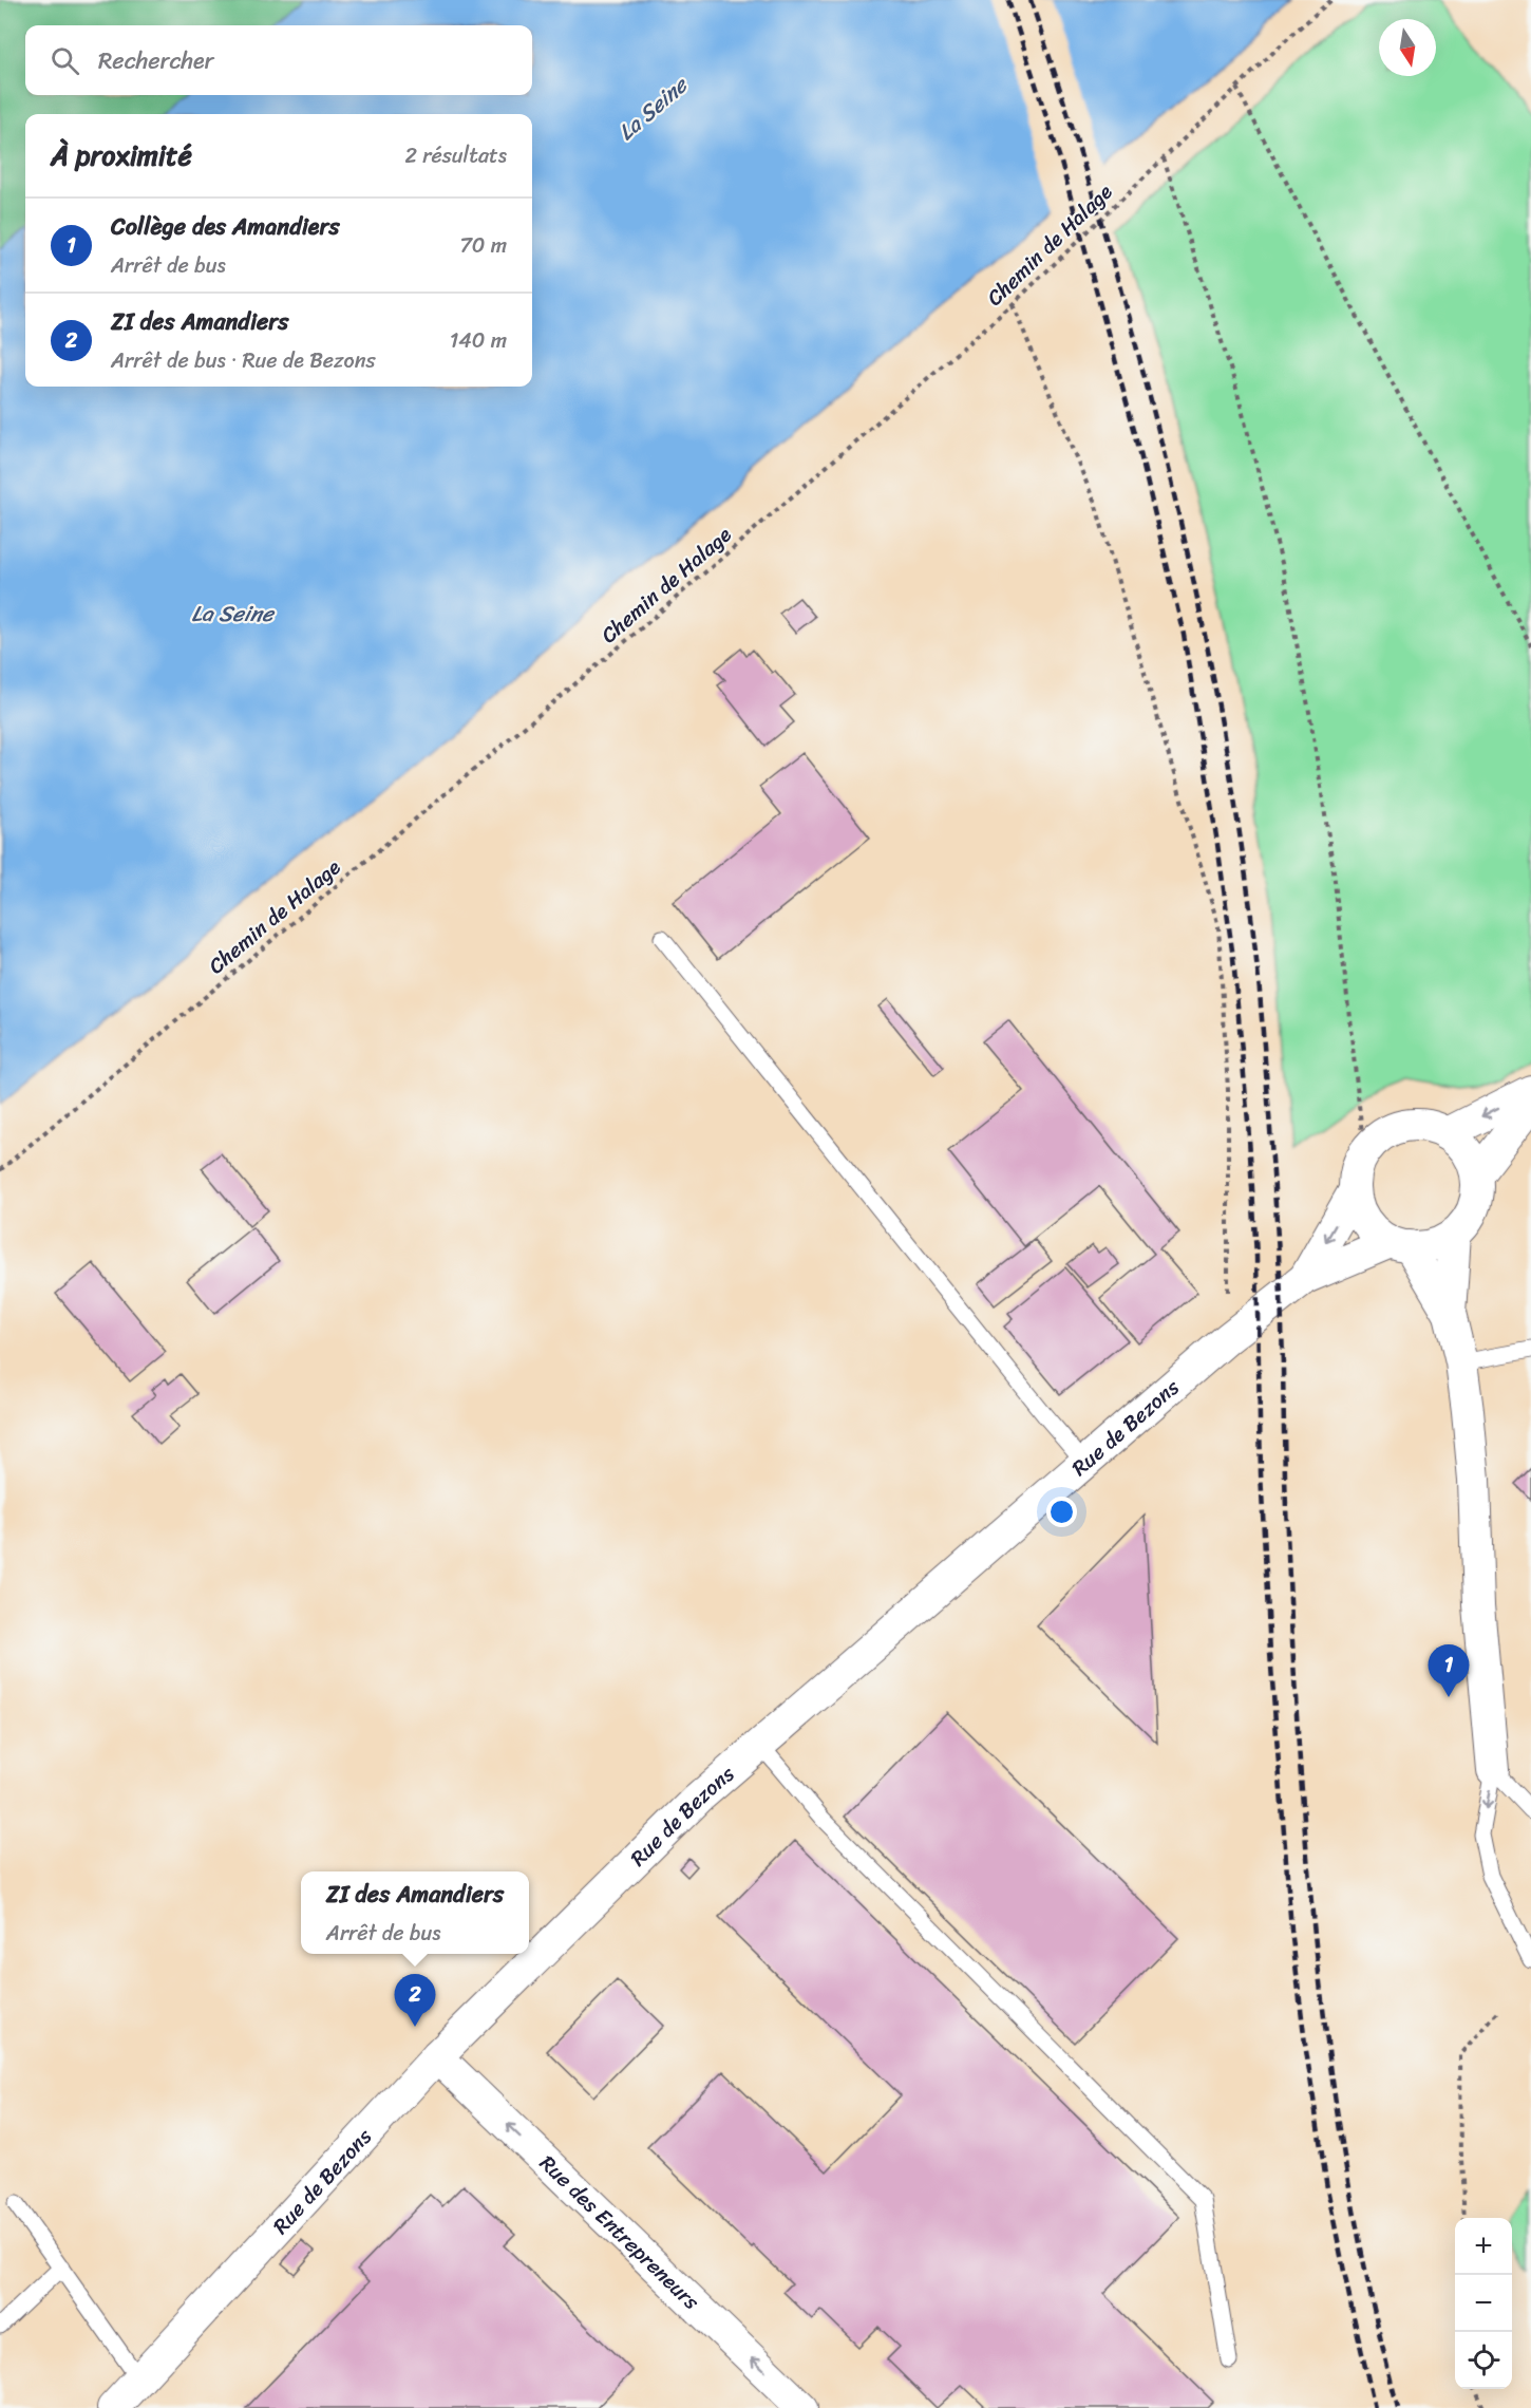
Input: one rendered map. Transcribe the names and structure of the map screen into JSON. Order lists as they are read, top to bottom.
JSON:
{
  "streets": {
    "street": ["Rue de Bezons", "Rue des Entrepreneurs"],
    "path": ["Chemin de Halage"]
  },
  "crossings": [
    ["Rue de Bezons", "Rue des Entrepreneurs"]
  ],
  "one_way": ["Rue des Entrepreneurs"],
  "water": ["La Seine"],
  "north": "bottom",
  "page": {
    "search": "Rechercher",
    "heading": ["À proximité", "2 résultats"],
    "list": [
      {
        "mark": "1",
        "name": "Collège des Amandiers",
        "note": "Arrêt de bus",
        "value": "70 m"
      },
      {
        "mark": "2",
        "name": "ZI des Amandiers",
        "note": "Arrêt de bus · Rue de Bezons",
        "value": "140 m"
      }
    ],
    "pins": ["1", "2"],
    "popup": ["ZI des Amandiers", "Arrêt de bus"],
    "map_buttons": ["+", "−"]
  }
}
